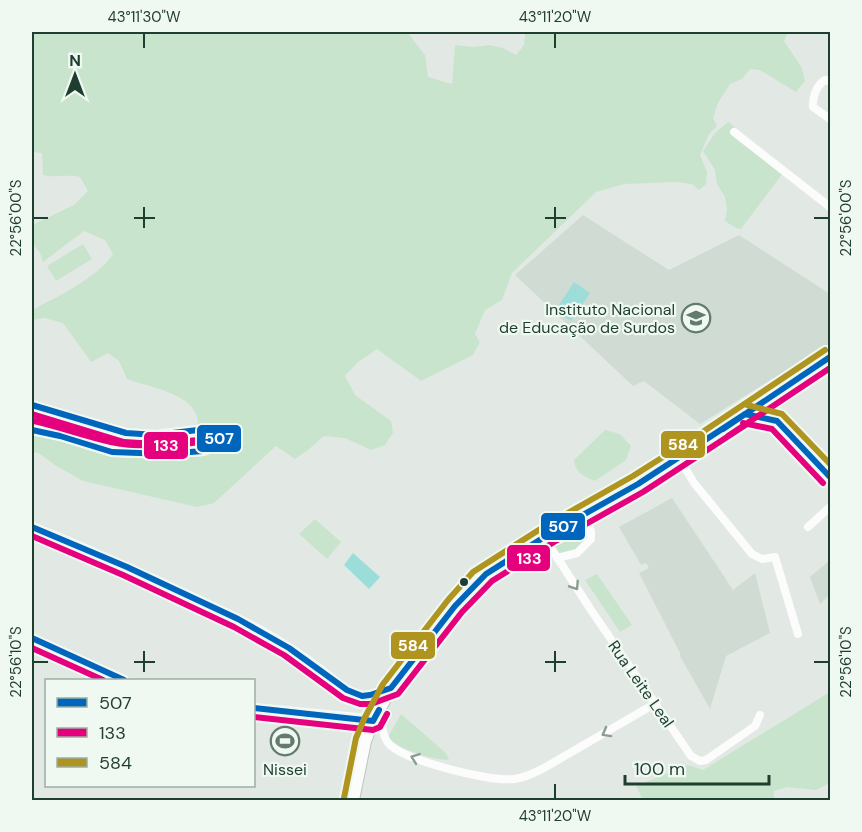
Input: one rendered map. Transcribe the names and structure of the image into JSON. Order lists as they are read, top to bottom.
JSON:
{
  "streets": {
    "street": ["Rua Leite Leal"]
  },
  "one_way": ["Rua Leite Leal"],
  "places": {
    "school or university": ["Instituto Nacional de Educação de Surdos"],
    "sports": ["Nissei"]
  },
  "lines": ["transit line 584", "transit line 507", "transit line 133"],
  "legend": ["507", "133", "584"],
  "scale_bar": "100 m",
  "north": "top",
  "coordinates": [
    "43°11'30\"W",
    "43°11'20\"W",
    "22°56'00\"S",
    "22°56'10\"S"
  ]
}
